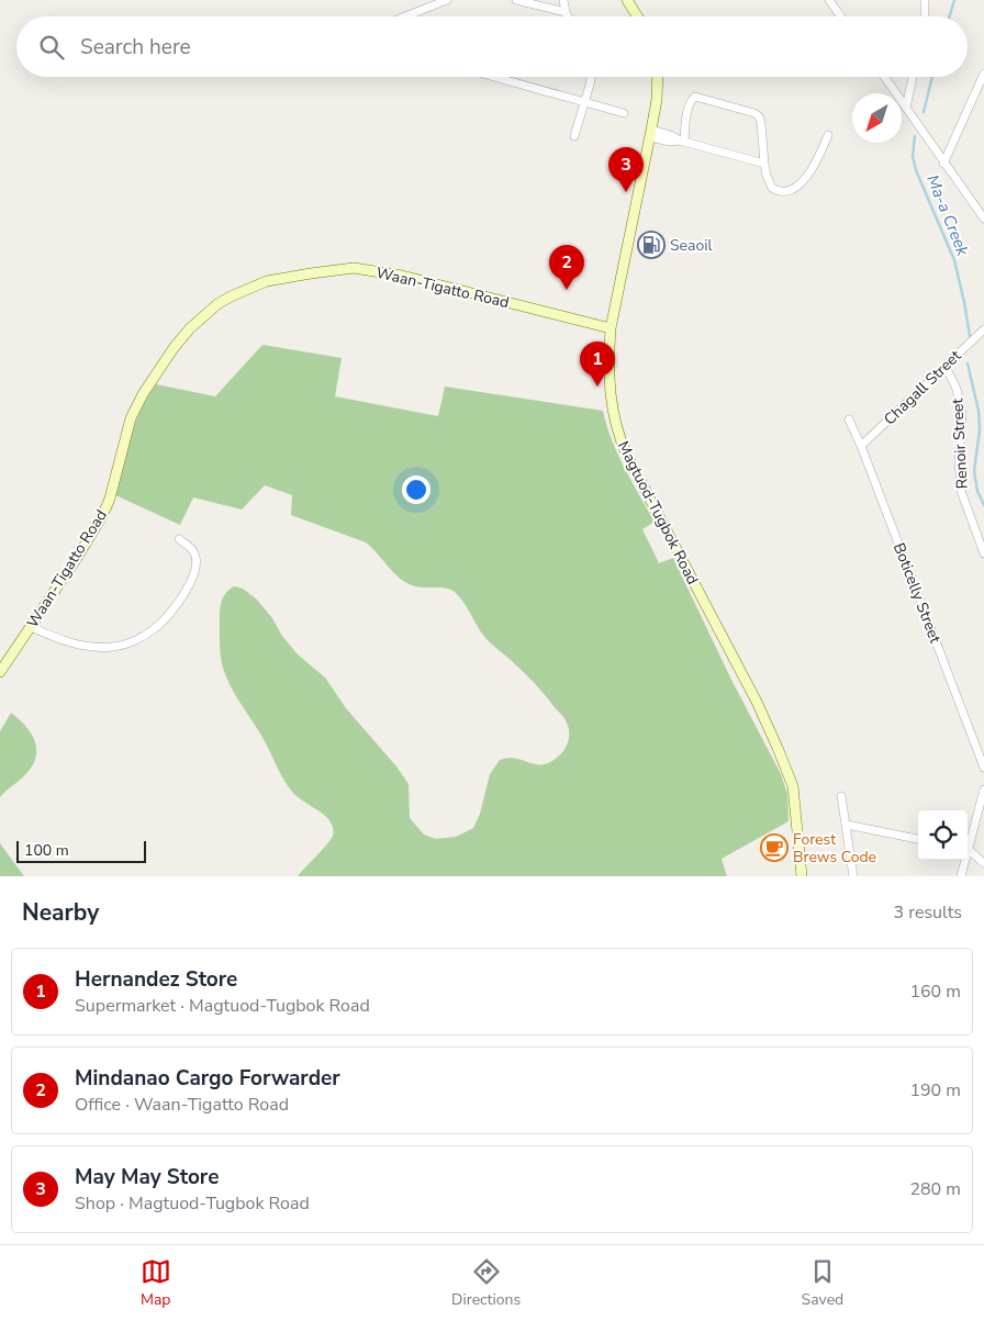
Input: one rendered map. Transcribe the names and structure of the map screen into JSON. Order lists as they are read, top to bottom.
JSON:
{
  "streets": {
    "main road": ["Waan-Tigatto Road", "Magtuod-Tugbok Road"],
    "street": ["Chagall Street", "Renoir Street", "Boticelly Street"]
  },
  "crossings": [
    ["Waan-Tigatto Road", "Magtuod-Tugbok Road"],
    ["Chagall Street", "Renoir Street"],
    ["Chagall Street", "Boticelly Street"]
  ],
  "water": ["Ma-a Creek"],
  "places": {
    "fuel station": ["Seaoil"],
    "cafe": ["Forest Brews Code"]
  },
  "scale_bar": "100 m",
  "north": "bottom left",
  "page": {
    "search": "Search here",
    "pins": ["3", "2", "1"],
    "scale": "100 m",
    "heading": ["Nearby", "3 results"],
    "list": [
      {
        "mark": "1",
        "name": "Hernandez Store",
        "note": "Supermarket · Magtuod-Tugbok Road",
        "value": "160 m"
      },
      {
        "mark": "2",
        "name": "Mindanao Cargo Forwarder",
        "note": "Office · Waan-Tigatto Road",
        "value": "190 m"
      },
      {
        "mark": "3",
        "name": "May May Store",
        "note": "Shop · Magtuod-Tugbok Road",
        "value": "280 m"
      }
    ],
    "nav": ["Map", "Directions", "Saved"]
  }
}
